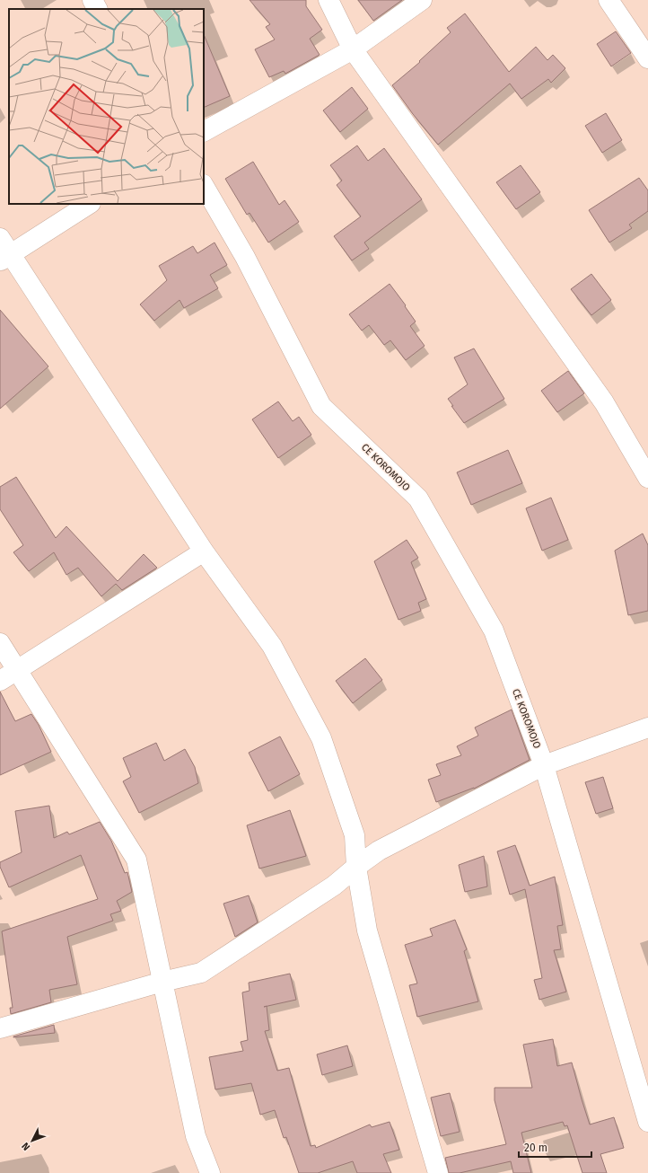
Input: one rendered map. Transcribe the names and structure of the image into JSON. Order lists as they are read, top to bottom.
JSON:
{
  "streets": {
    "street": ["CE KOROMOJO"]
  },
  "scale_bar": "20 m",
  "north": "bottom left"
}
